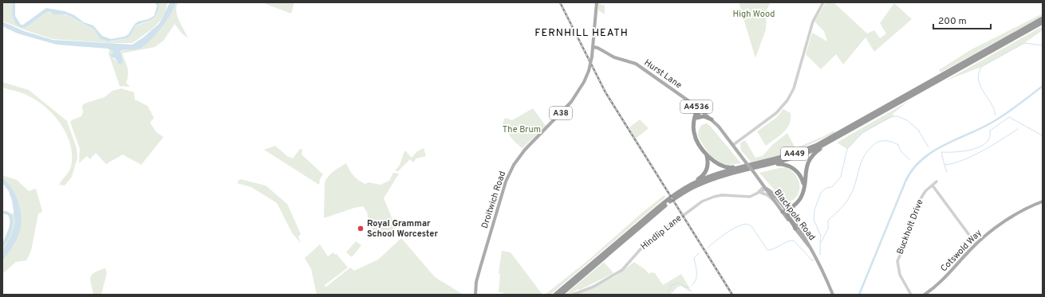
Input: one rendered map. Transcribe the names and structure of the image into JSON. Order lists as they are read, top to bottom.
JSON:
{
  "streets": {
    "highway": ["A449"],
    "main road": [
      "Hurst Lane",
      "A4536",
      "A38",
      "Droitwich Road",
      "Blackpole Road",
      "Cotswold Way"
    ],
    "street": ["Buckholt Drive", "Hindlip Lane"]
  },
  "crossings": [
    ["Hurst Lane", "Droitwich Road"],
    ["Hurst Lane", "Blackpole Road"],
    ["Blackpole Road", "Hindlip Lane"]
  ],
  "districts": ["FERNHILL HEATH"],
  "parks": ["High Wood", "The Brum"],
  "places": ["Royal Grammar School Worcester"],
  "scale_bar": "200 m"
}
